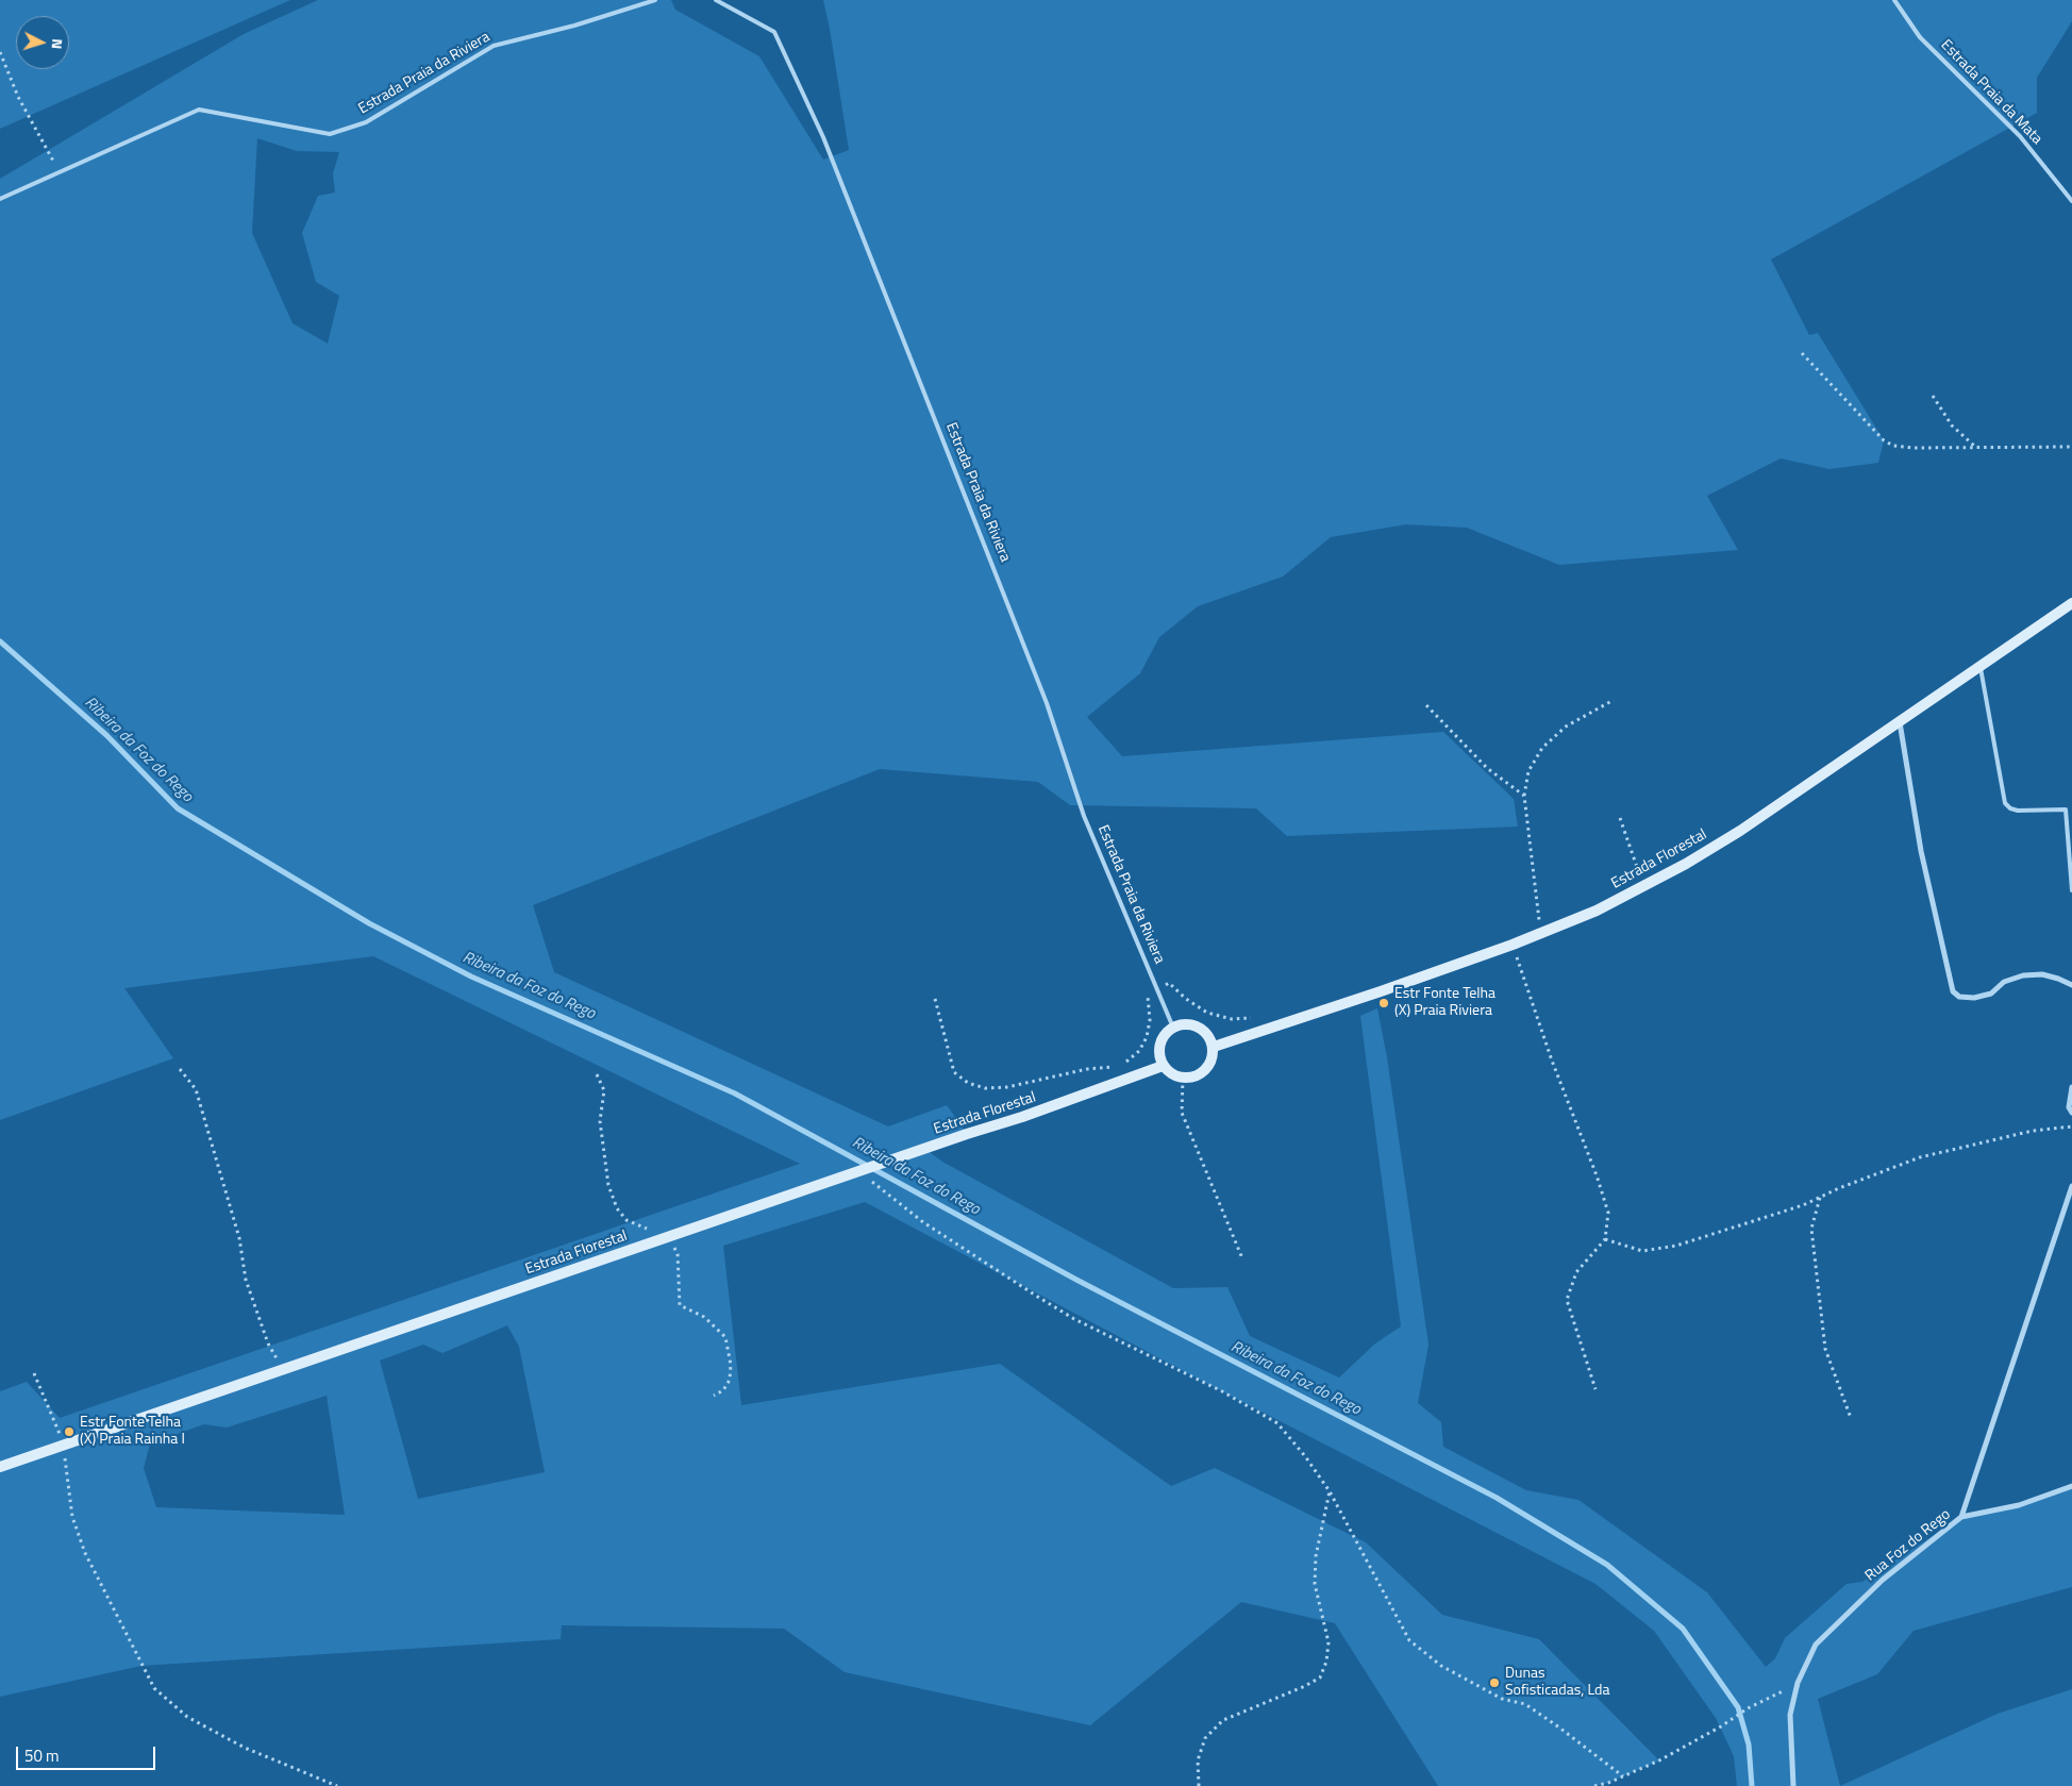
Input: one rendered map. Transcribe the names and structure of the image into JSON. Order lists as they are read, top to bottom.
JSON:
{
  "streets": {
    "main road": ["Estrada Florestal"],
    "street": ["Rua Foz do Rego"],
    "lane": ["Estrada Praia da Riviera", "Estrada Praia da Mata"]
  },
  "crossings": [
    ["Estrada Praia da Riviera", "Estrada Florestal"]
  ],
  "water": ["Ribeira da Foz do Rego"],
  "places": ["Estr Fonte Telha (X) Praia Riviera", "Estr Fonte Telha (X) Praia Rainha I", "Dunas Sofisticadas, Lda"],
  "scale_bar": "50 m",
  "north": "right"
}
